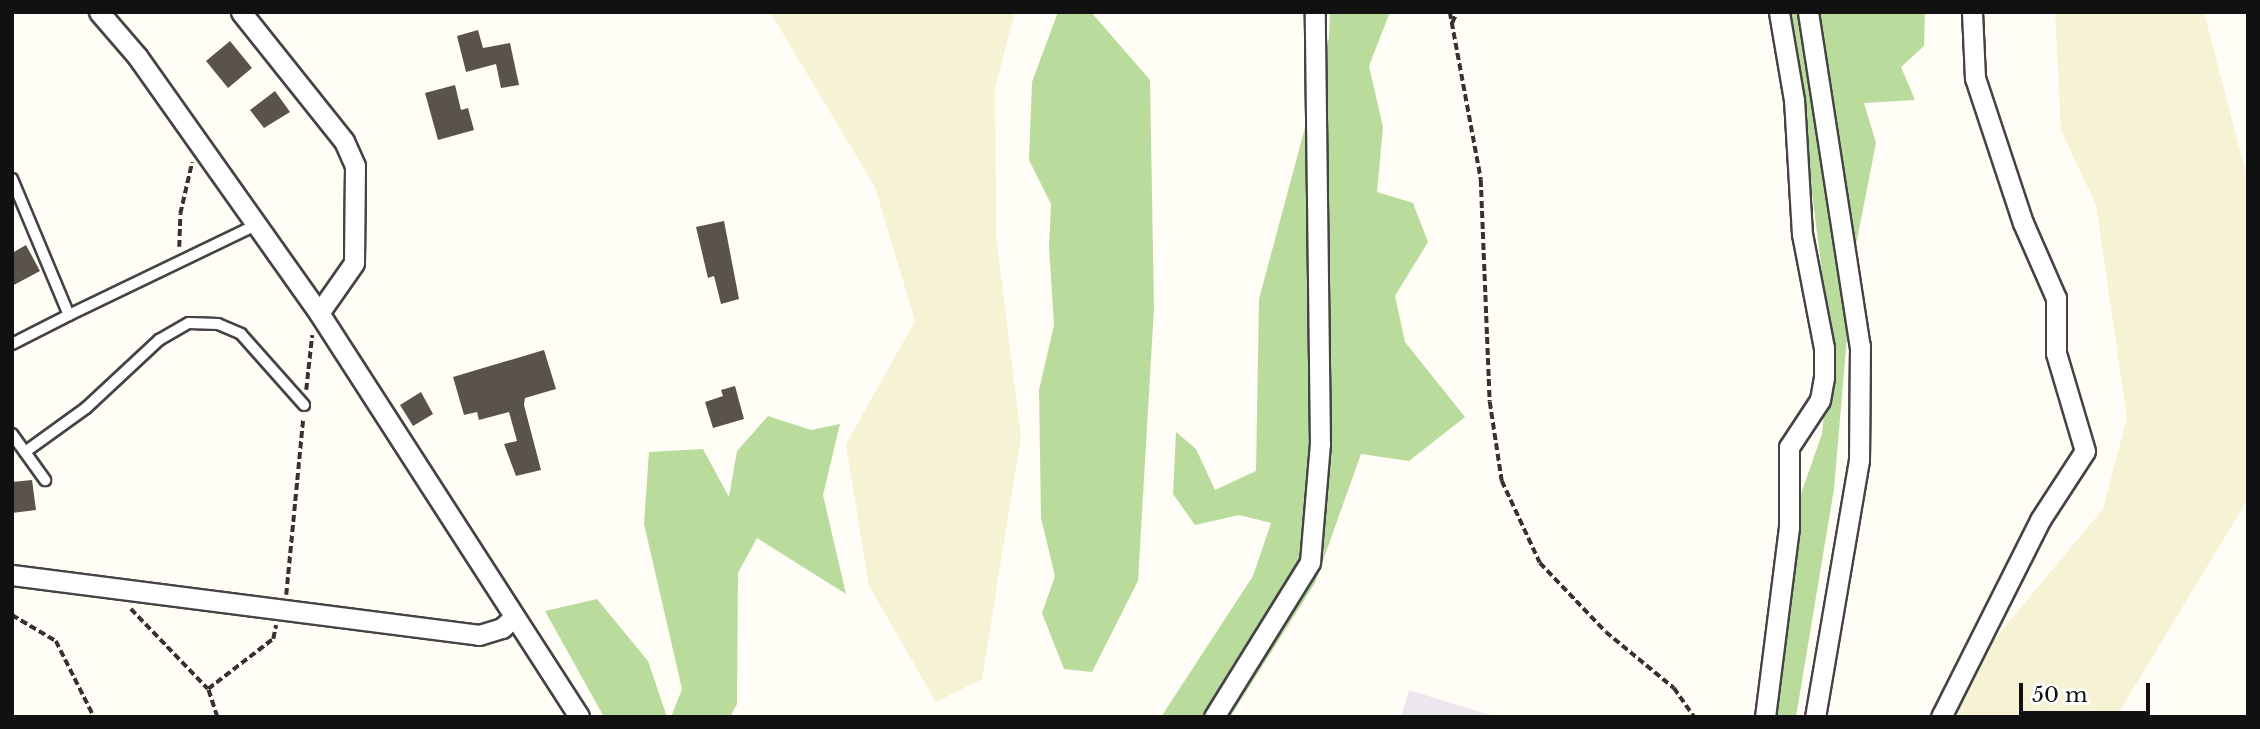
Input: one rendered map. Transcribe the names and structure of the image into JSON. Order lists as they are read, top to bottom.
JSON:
{
  "scale_bar": "50 m"
}
